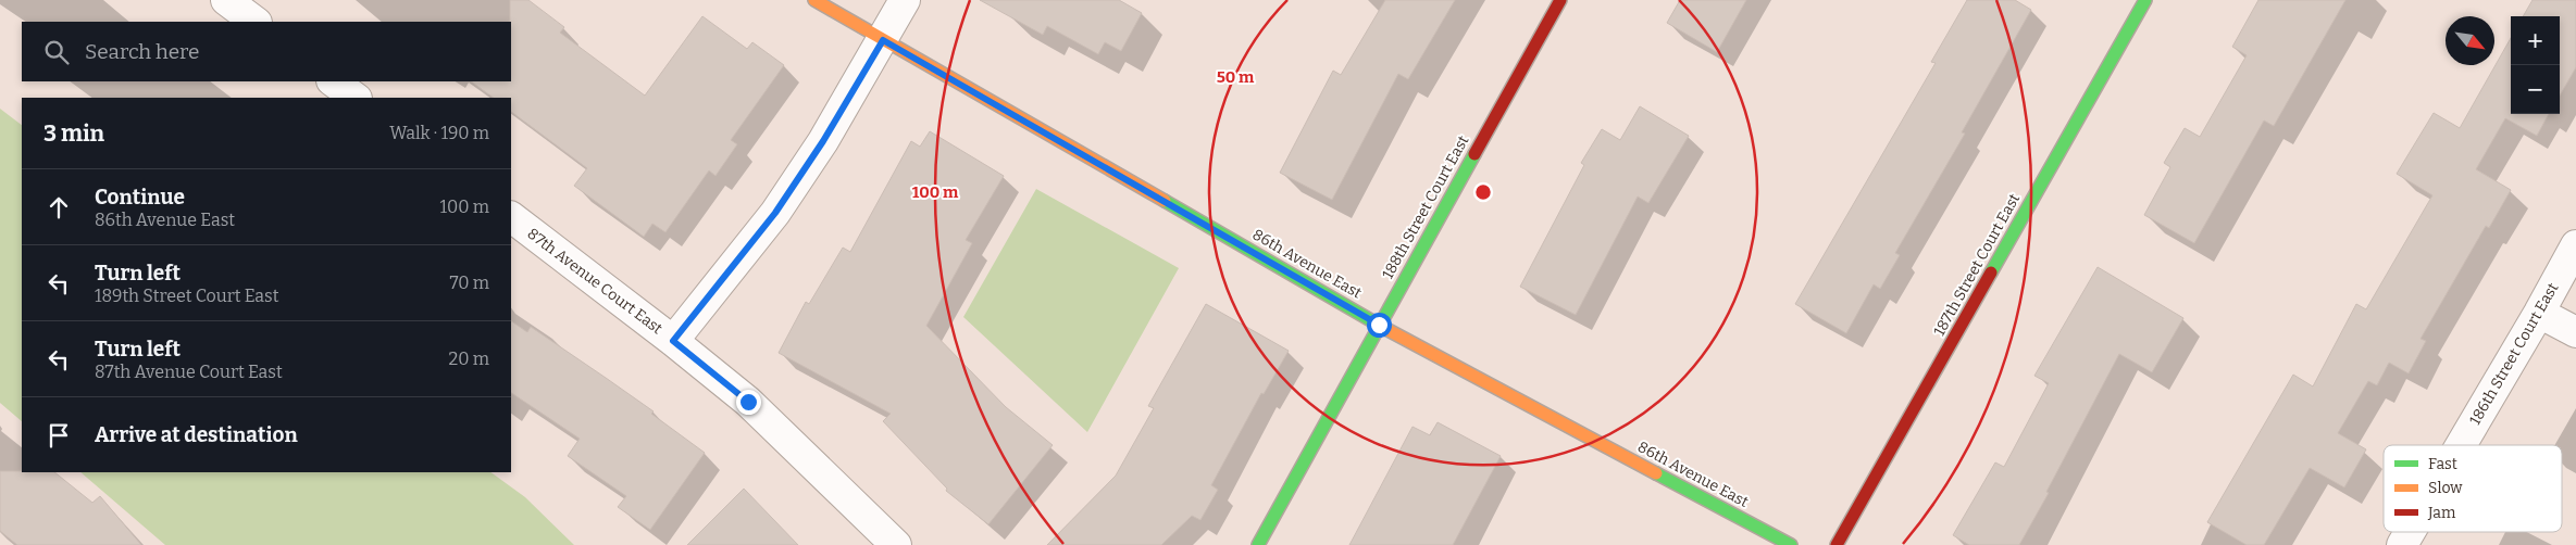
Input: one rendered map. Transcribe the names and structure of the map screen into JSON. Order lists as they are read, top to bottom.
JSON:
{
  "streets": {
    "street": [
      "188th Street Court East",
      "86th Avenue East",
      "187th Street Court East",
      "87th Avenue Court East",
      "186th Street Court East"
    ]
  },
  "crossings": [
    ["188th Street Court East", "86th Avenue East"]
  ],
  "legend": ["Fast", "Slow", "Jam"],
  "north": "bottom right",
  "page": {
    "map_buttons": ["+", "−"],
    "search": "Search here",
    "heading": ["3 min", "Walk · 190 m"],
    "list": [
      ["Continue", "86th Avenue East", "100 m"],
      ["Turn left", "189th Street Court East", "70 m"],
      ["Turn left", "87th Avenue Court East", "20 m"],
      "Arrive at destination"
    ]
  },
  "rings": ["50 m", "100 m"]
}
